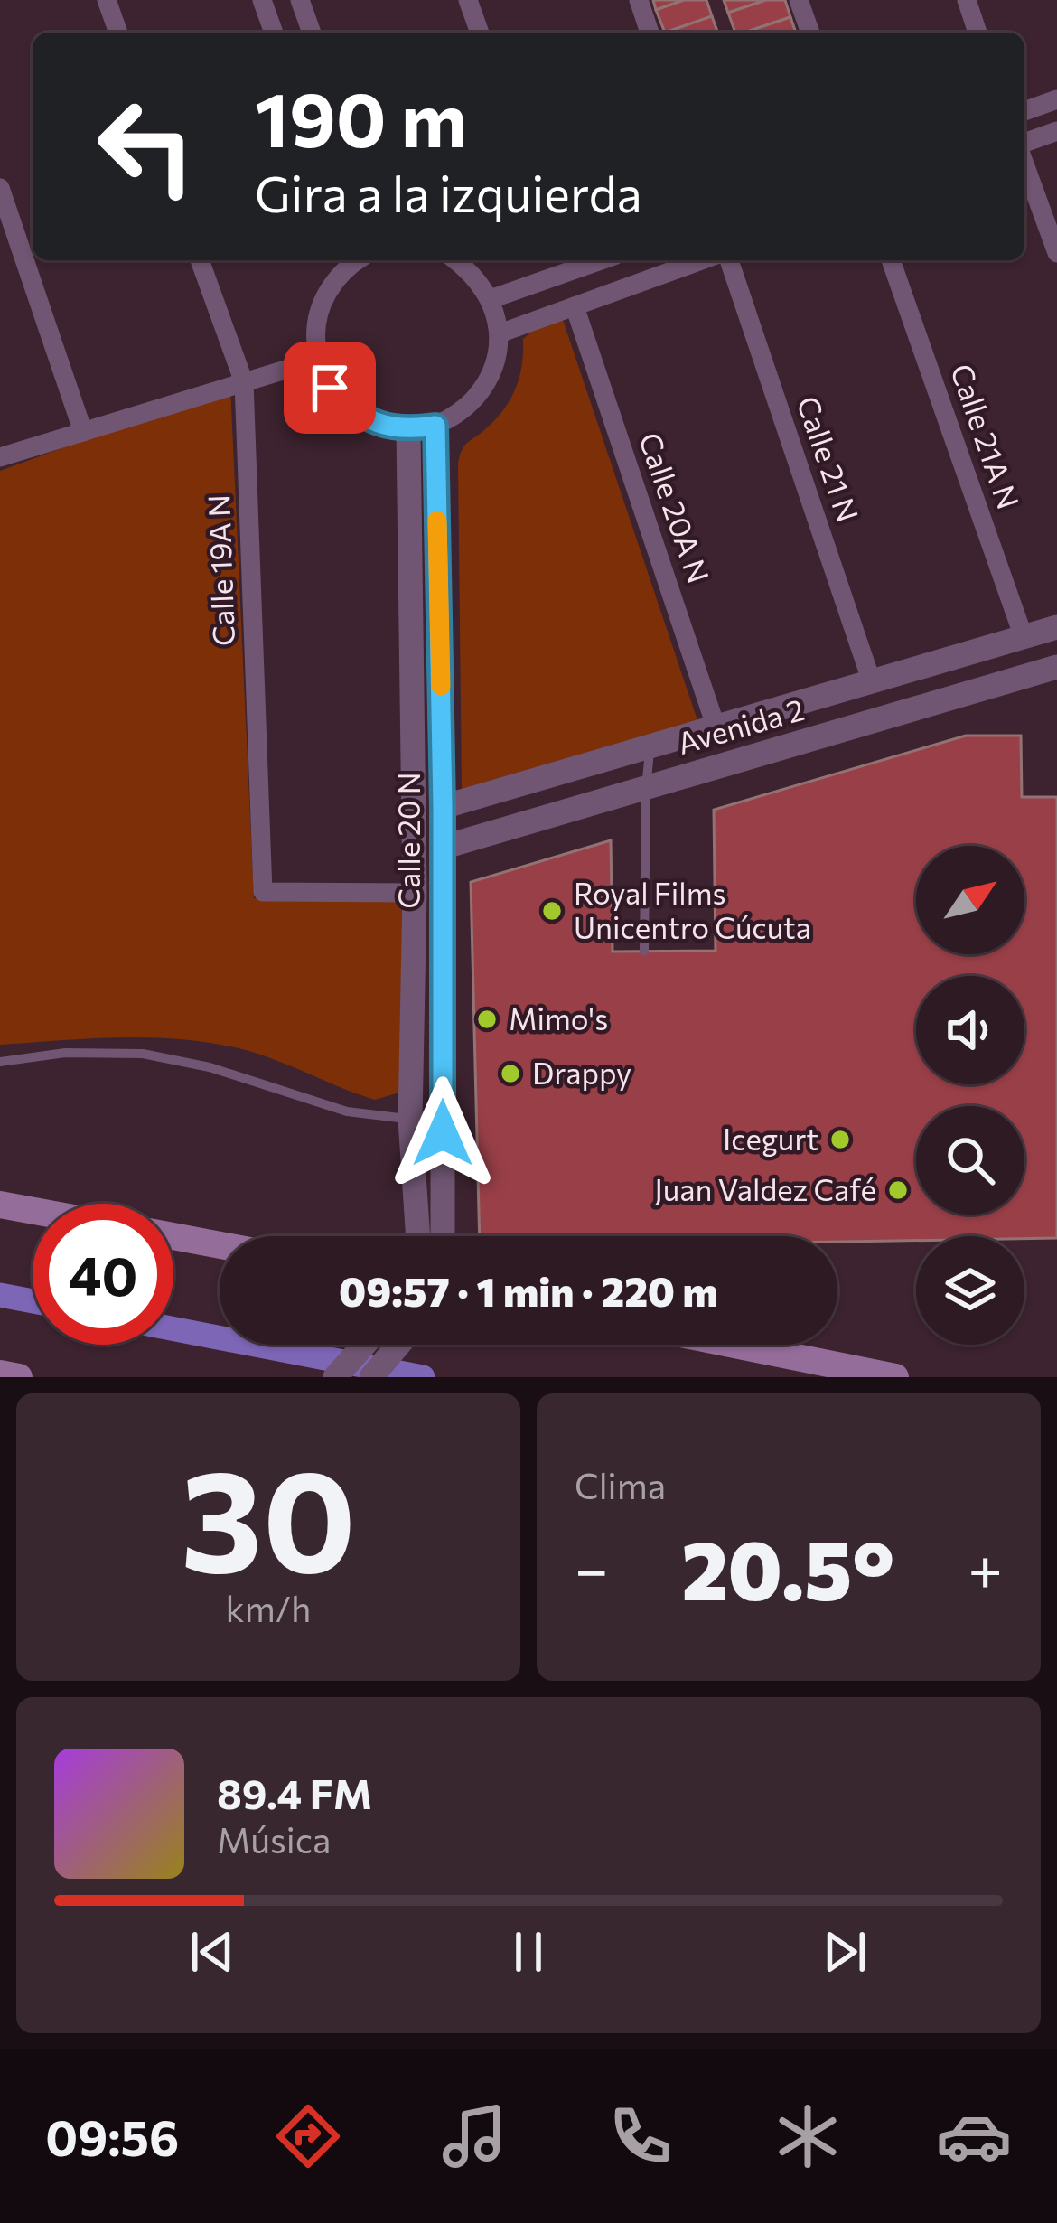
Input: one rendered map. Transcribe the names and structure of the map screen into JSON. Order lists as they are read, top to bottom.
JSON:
{
  "streets": {
    "street": [
      "Calle 21A N",
      "Calle 21 N",
      "Calle 20A N",
      "Calle 19A N",
      "Avenida 2",
      "Calle 20 N"
    ]
  },
  "crossings": [
    ["Calle 21A N", "Avenida 2"],
    ["Calle 21 N", "Avenida 2"],
    ["Calle 20A N", "Avenida 2"],
    ["Calle 19A N", "Calle 20 N"],
    ["Avenida 2", "Calle 20 N"]
  ],
  "places": [
    "Royal Films Unicentro Cúcuta",
    "Mimo's",
    "Drappy",
    "Icegurt",
    "Juan Valdez Café"
  ],
  "north": "top right",
  "page": {
    "turn": ["190 m", "Gira a la izquierda"],
    "limit": "40",
    "trip": "09:57 · 1 min · 220 m",
    "tile": [
      ["30", "km/h"],
      "Clima"
    ],
    "heat": ["−", "20.5°", "+"],
    "song": ["89.4 FM", "Música"],
    "tabs": "09:56"
  }
}
